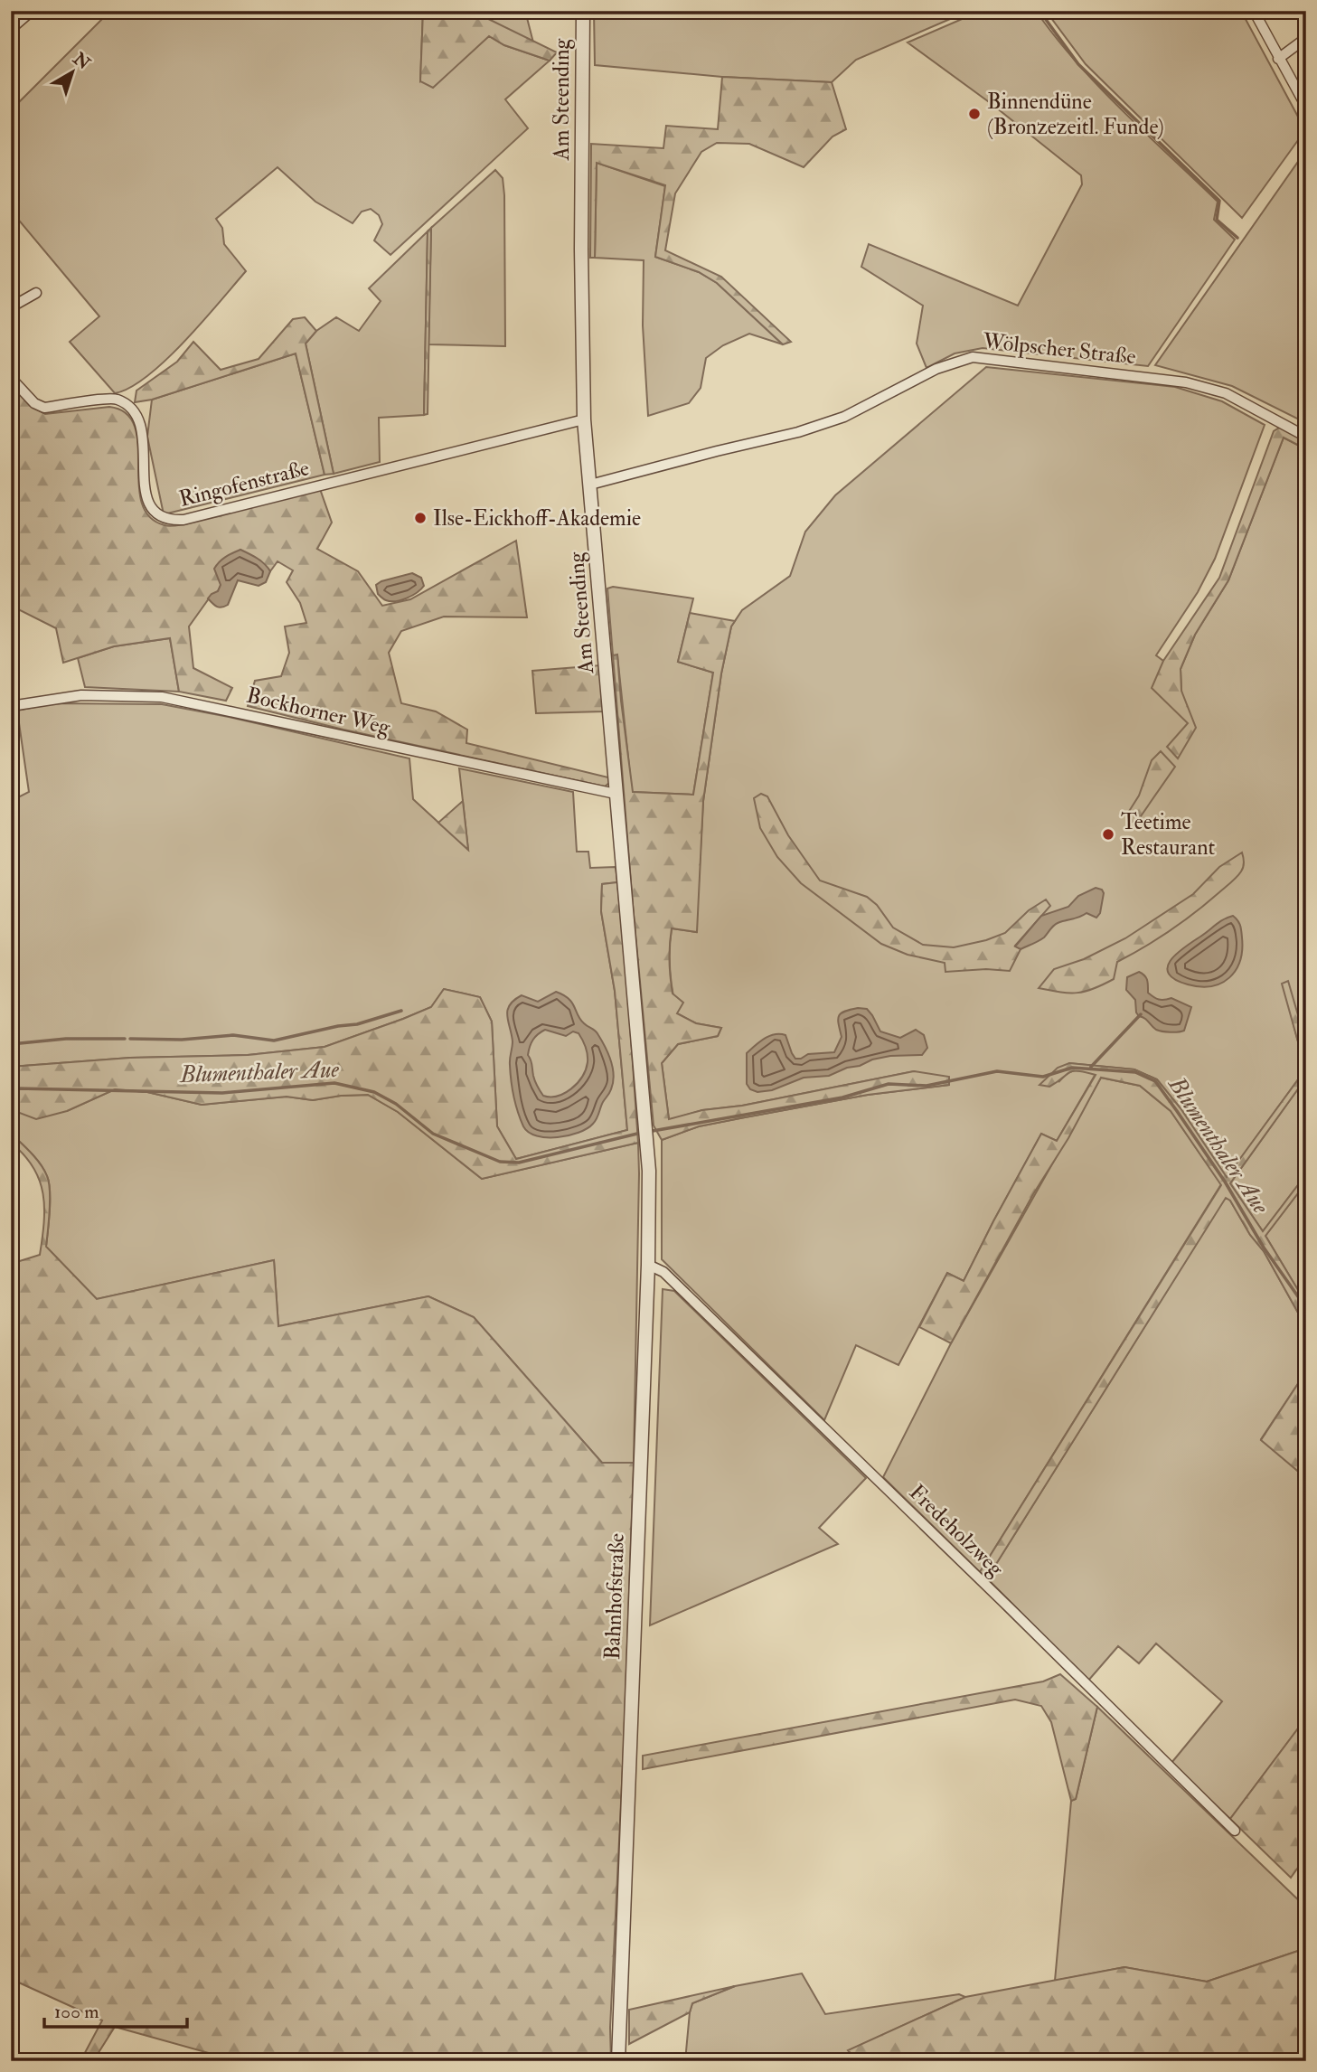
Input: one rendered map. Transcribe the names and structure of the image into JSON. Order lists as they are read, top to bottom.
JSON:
{
  "streets": {
    "street": [
      "Am Steending",
      "Wölpscher Straße",
      "Ringofenstraße",
      "Bockhorner Weg",
      "Fredeholzweg",
      "Bahnhofstraße"
    ]
  },
  "crossings": [
    ["Am Steending", "Wölpscher Straße"],
    ["Am Steending", "Ringofenstraße"],
    ["Am Steending", "Bockhorner Weg"],
    ["Am Steending", "Bahnhofstraße"],
    ["Fredeholzweg", "Bahnhofstraße"]
  ],
  "water": ["Blumenthaler Aue"],
  "places": ["Binnendüne (Bronzezeitl. Funde)", "Ilse-Eickhoff-Akademie", "Teetime Restaurant"],
  "scale_bar": "100 m",
  "north": "top right"
}
